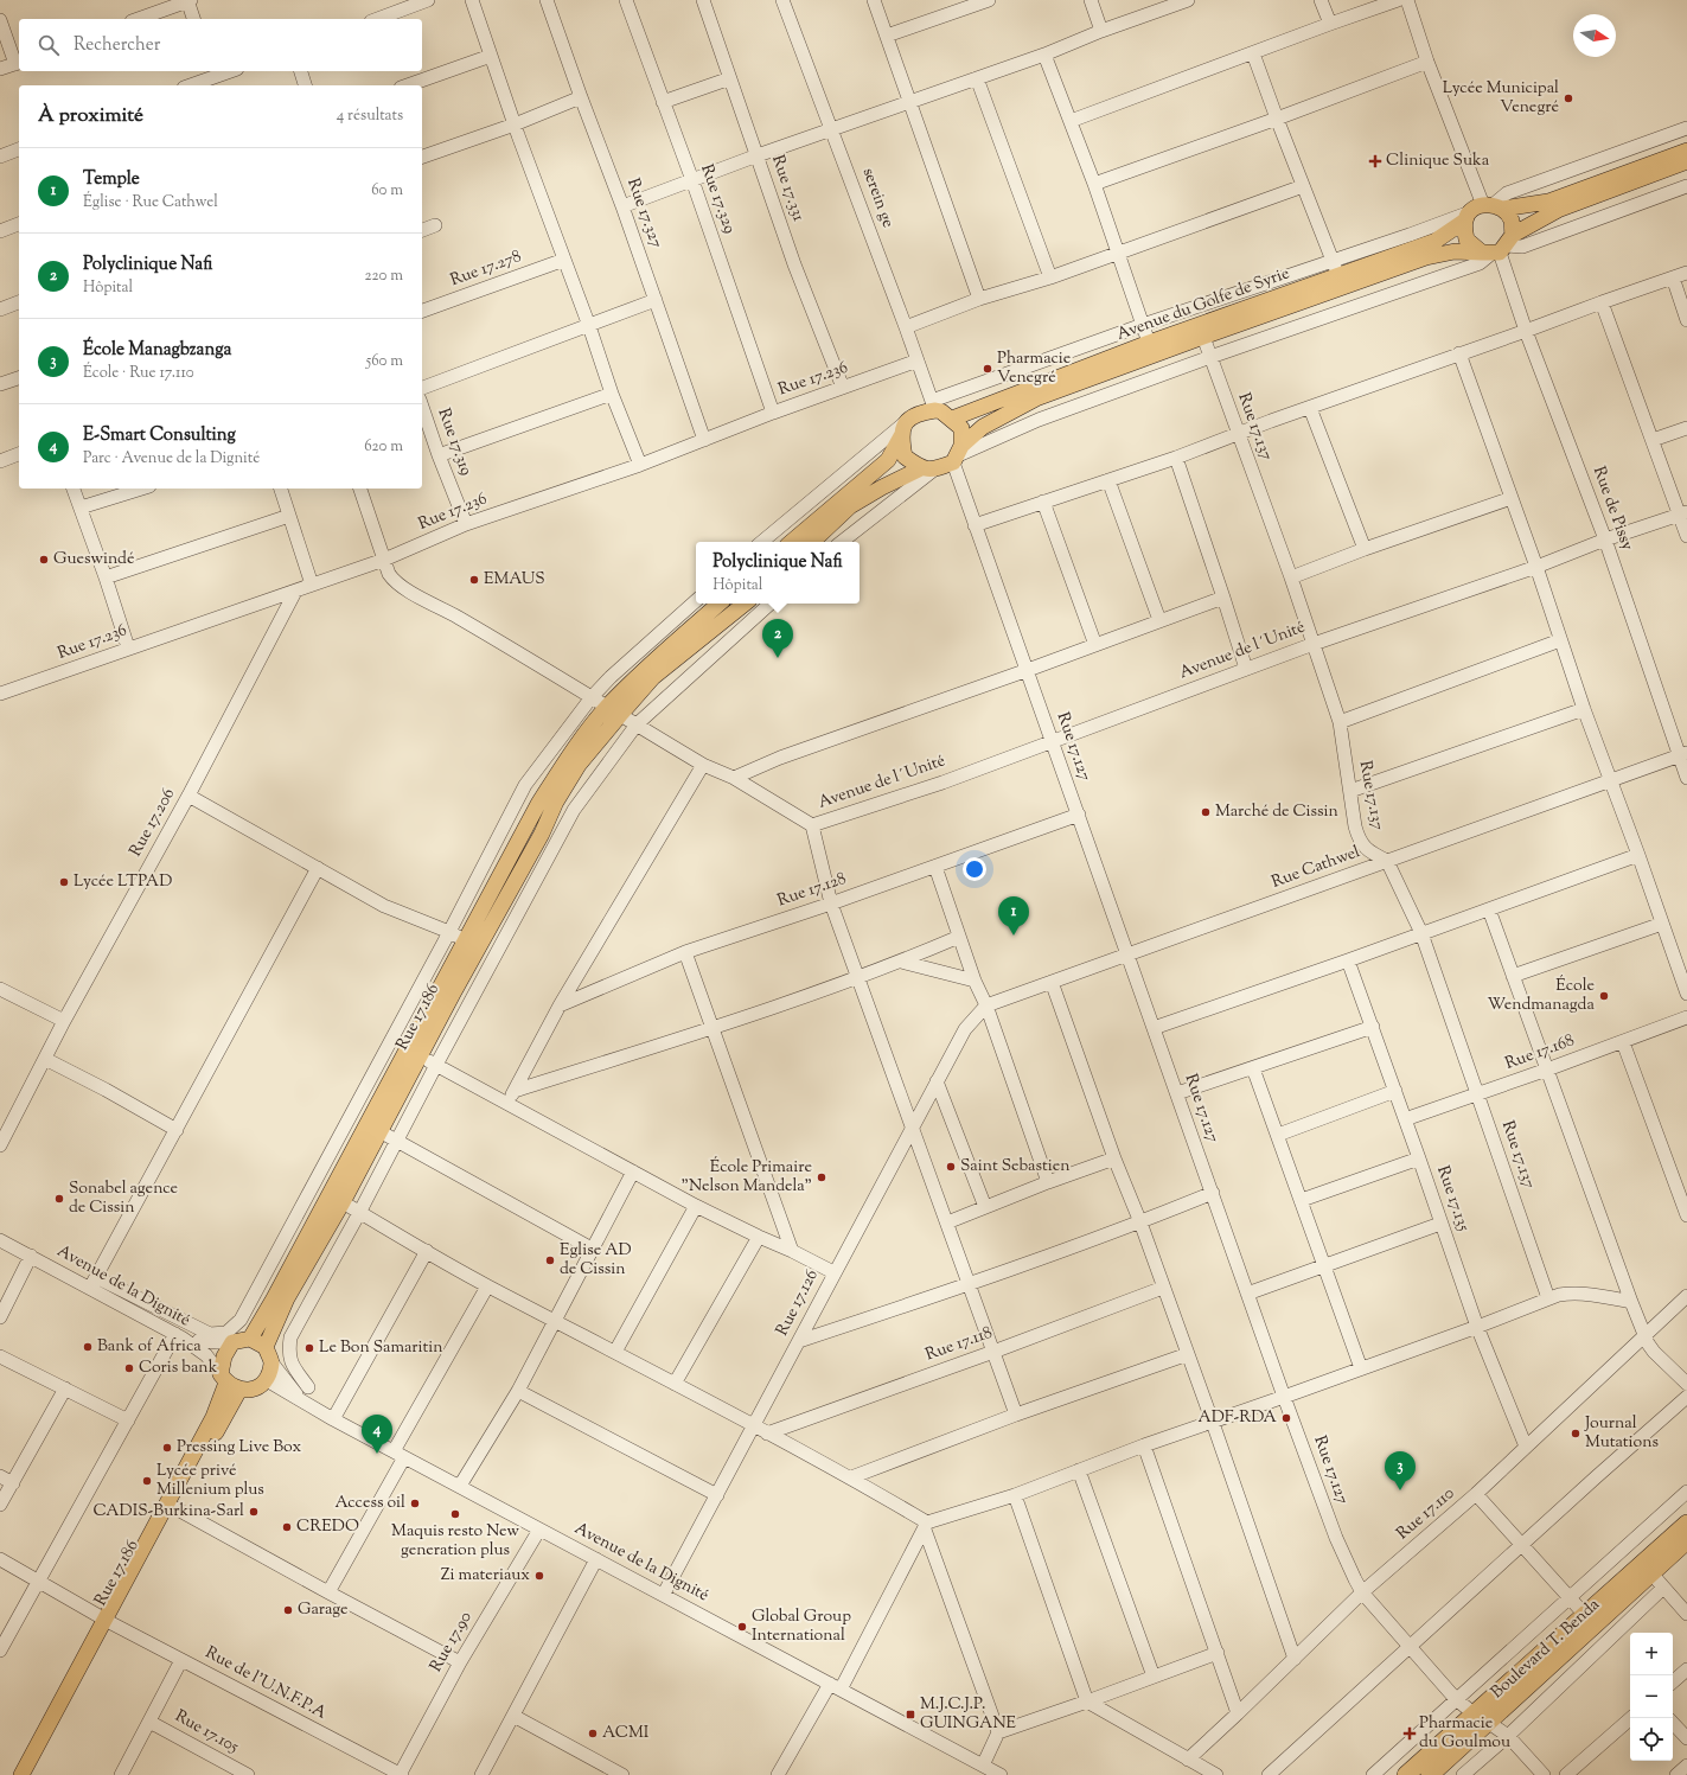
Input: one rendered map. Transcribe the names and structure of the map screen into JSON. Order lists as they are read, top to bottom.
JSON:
{
  "streets": {
    "highway": ["Boulevard T. Benda"],
    "main road": ["Avenue du Golfe de Syrie", "Rue 17.186"],
    "street": [
      "Rue 17.331",
      "serein ge",
      "Rue 17.329",
      "Rue 17.327",
      "Rue 17.278",
      "Rue 17.236",
      "Rue 17.137",
      "Rue 17.319",
      "Rue de Pissy",
      "Avenue de l´Unité",
      "Rue 17.127",
      "Rue 17.206",
      "Rue Cathwel",
      "Rue 17.128",
      "Rue 17.168",
      "Rue 17.135",
      "Avenue de la Dignité",
      "Rue 17.126",
      "Rue 17.118",
      "Rue 17.110",
      "Rue 17.90",
      "Rue de l'U.N.F.P.A",
      "Rue 17.105"
    ]
  },
  "crossings": [
    ["Rue 17.331", "Rue 17.236"],
    ["serein ge", "Avenue du Golfe de Syrie"],
    ["serein ge", "Rue 17.236"],
    ["serein ge", "Rue 17.127"],
    ["Rue 17.329", "Rue 17.236"],
    ["Rue 17.327", "Rue 17.236"],
    ["Avenue du Golfe de Syrie", "Rue 17.127"],
    ["Rue 17.236", "Rue 17.319"],
    ["Rue 17.236", "Rue 17.206"],
    ["Rue 17.137", "Avenue de l´Unité"],
    ["Rue 17.137", "Rue Cathwel"],
    ["Rue 17.137", "Rue 17.168"],
    ["Rue de Pissy", "Avenue de l´Unité"],
    ["Rue de Pissy", "Rue Cathwel"],
    ["Avenue de l´Unité", "Rue 17.127"],
    ["Rue 17.127", "Rue Cathwel"],
    ["Rue 17.127", "Rue 17.128"],
    ["Rue 17.127", "Rue 17.110"],
    ["Rue 17.127", "Boulevard T. Benda"],
    ["Rue Cathwel", "Rue 17.126"],
    ["Rue 17.186", "Avenue de la Dignité"],
    ["Rue 17.186", "Rue de l'U.N.F.P.A"],
    ["Rue 17.168", "Rue 17.135"],
    ["Rue 17.135", "Rue 17.110"],
    ["Avenue de la Dignité", "Rue 17.126"],
    ["Avenue de la Dignité", "Rue 17.90"],
    ["Rue 17.90", "Rue de l'U.N.F.P.A"]
  ],
  "places": {
    "other": [
      "Lycée Municipal Venegré",
      "Pharmacie Venegré",
      "Gueswindé",
      "EMAUS",
      "Marché de Cissin",
      "Lycée LTPAD",
      "École Wendmanagda",
      "Saint Sebastien",
      "École Primaire \"Nelson Mandela\"",
      "Sonabel agence de Cissin",
      "Eglise AD de Cissin",
      "Bank of Africa",
      "Le Bon Samaritin",
      "Coris bank",
      "ADF-RDA",
      "Journal Mutations",
      "Pressing Live Box",
      "Lycée privé Millenium plus",
      "Access oil",
      "CADIS-Burkina-Sarl",
      "Maquis resto New generation plus",
      "CREDO",
      "Zi materiaux",
      "Garage",
      "Global Group International",
      "ACMI"
    ],
    "health": ["Clinique Suka", "Pharmacie du Goulmou"],
    "transit": ["M.J.C.J.P. GUINGANE"]
  },
  "north": "right",
  "page": {
    "search": "Rechercher",
    "heading": ["À proximité", "4 résultats"],
    "list": [
      {
        "mark": "1",
        "name": "Temple",
        "note": "Église · Rue Cathwel",
        "value": "60 m"
      },
      {
        "mark": "2",
        "name": "Polyclinique Nafi",
        "note": "Hôpital",
        "value": "220 m"
      },
      {
        "mark": "3",
        "name": "École Managbzanga",
        "note": "École · Rue 17.110",
        "value": "560 m"
      },
      {
        "mark": "4",
        "name": "E-Smart Consulting",
        "note": "Parc · Avenue de la Dignité",
        "value": "620 m"
      }
    ],
    "popup": ["Polyclinique Nafi", "Hôpital"],
    "pins": [
      "2",
      "1",
      "4",
      "3"
    ],
    "map_buttons": ["+", "−"]
  }
}
